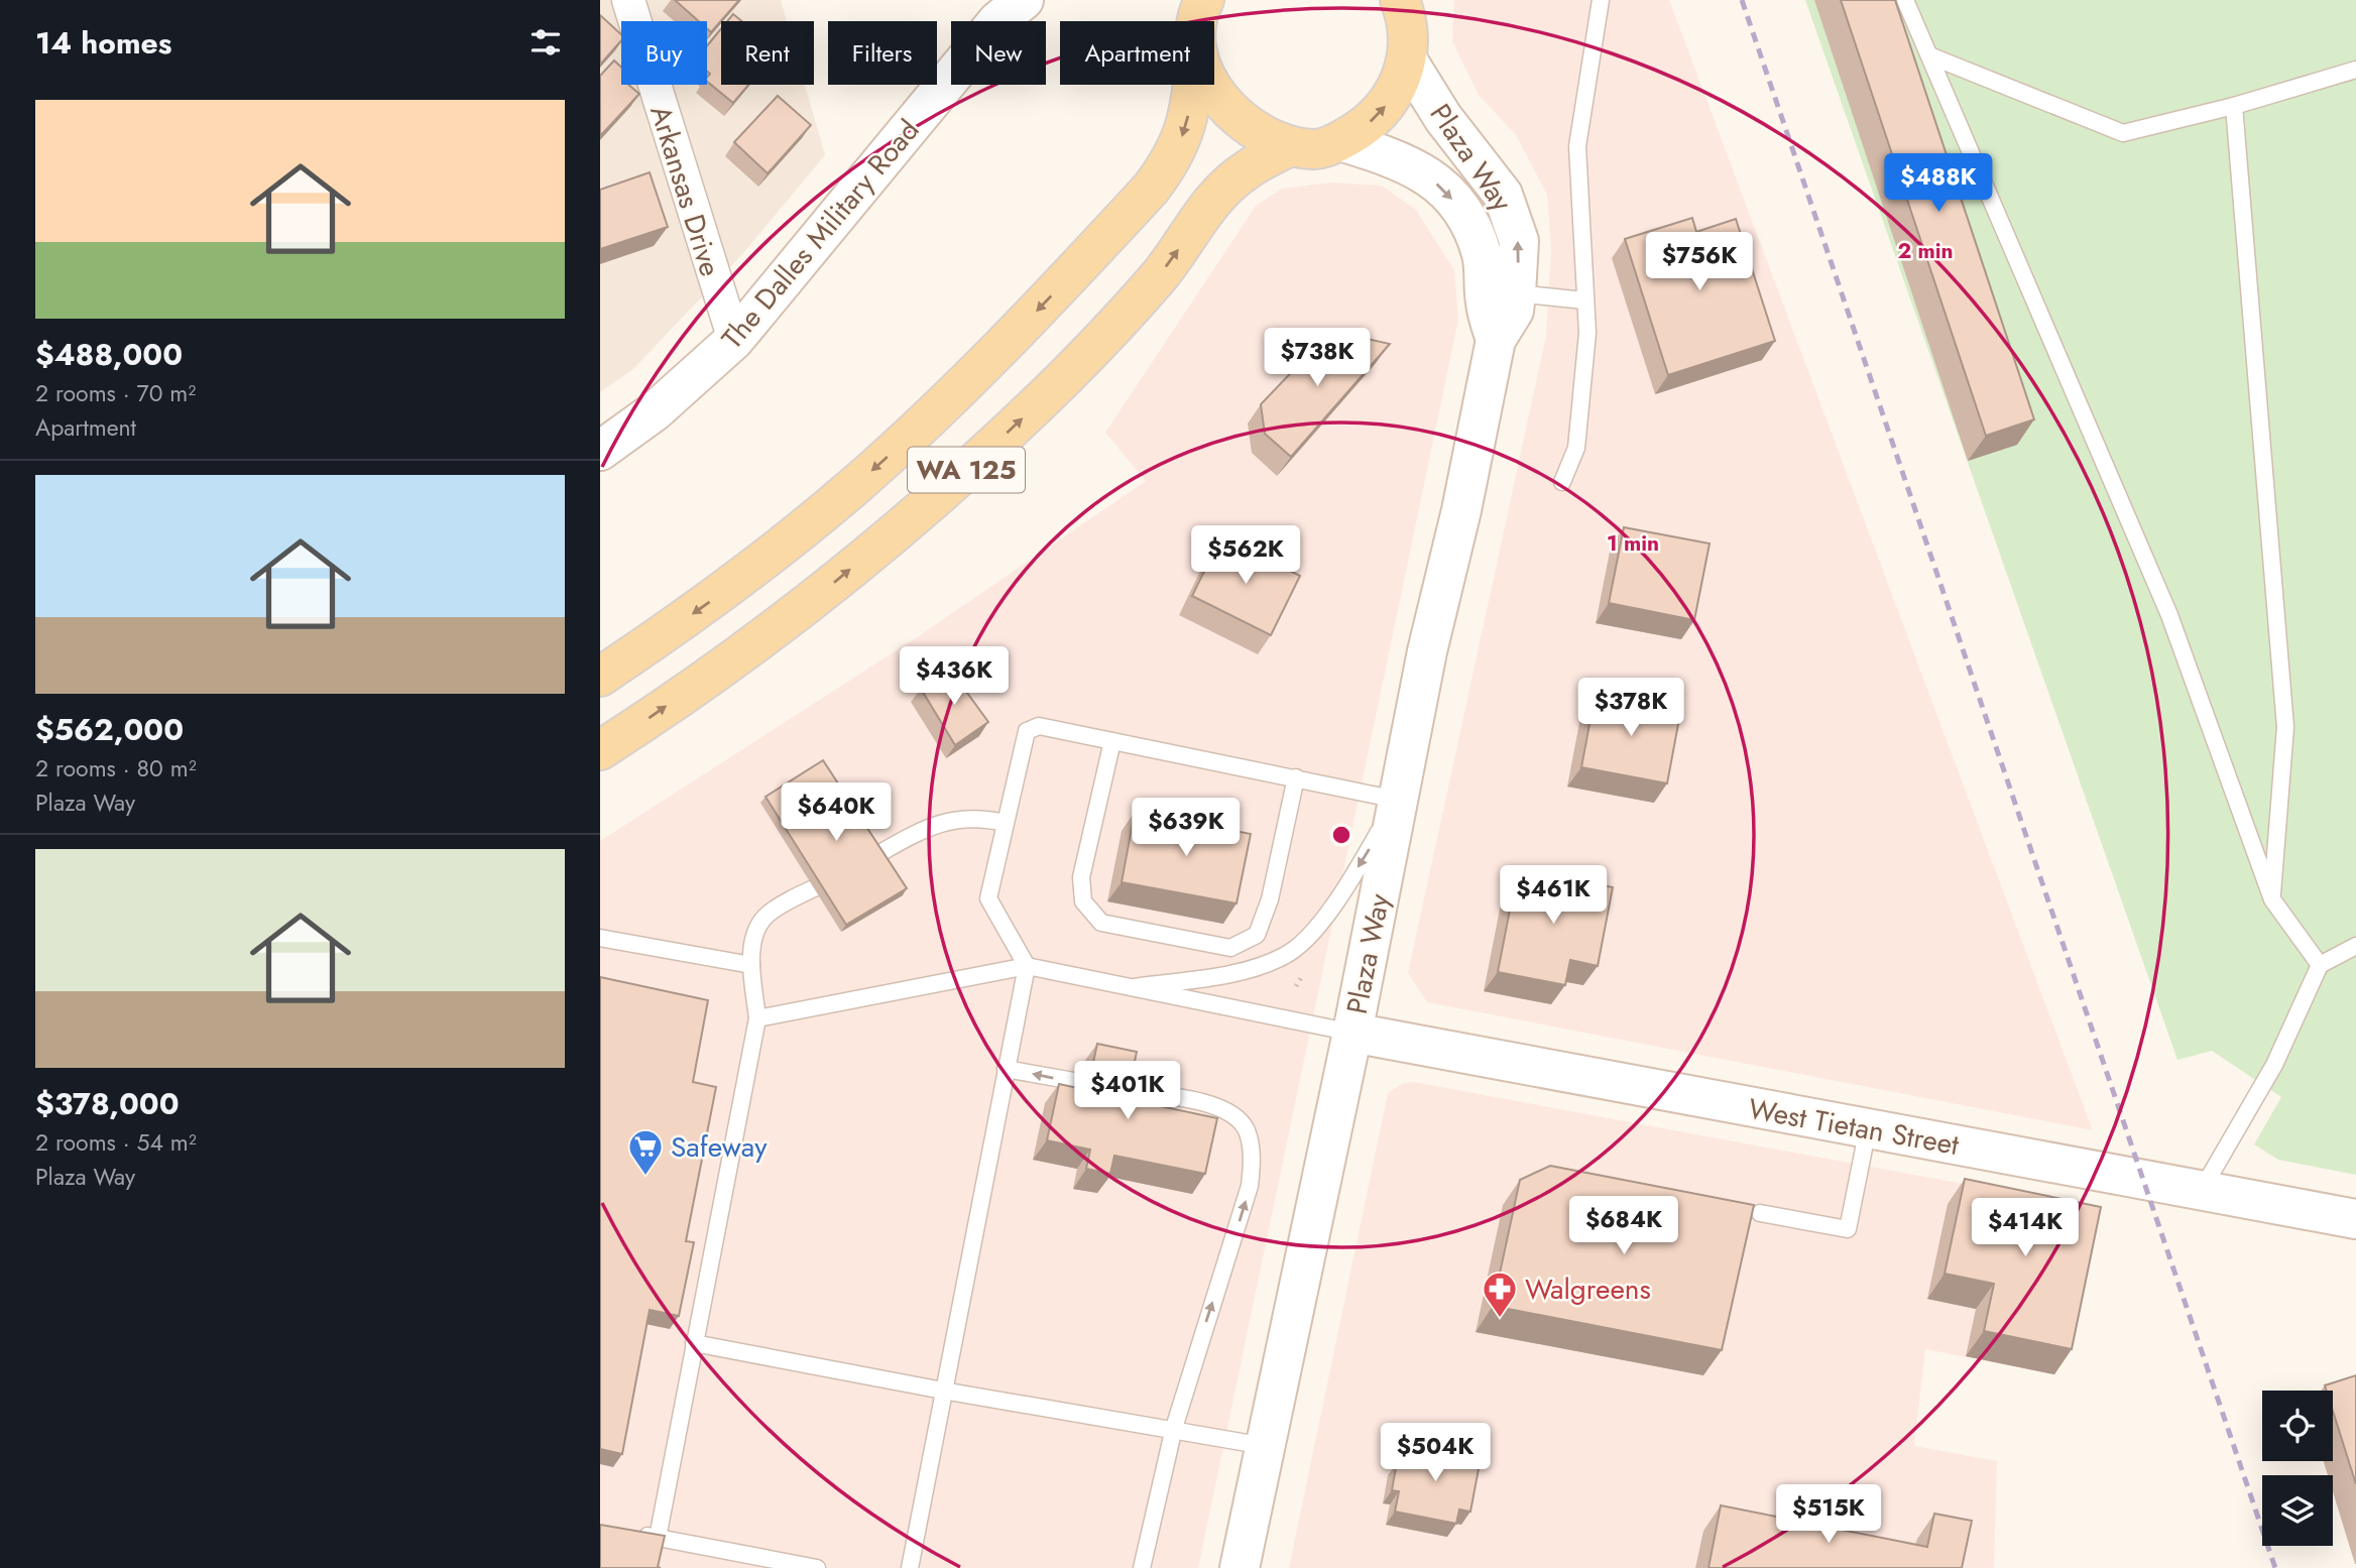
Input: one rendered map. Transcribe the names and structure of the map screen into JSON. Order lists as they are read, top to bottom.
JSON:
{
  "streets": {
    "main road": [
      "Plaza Way",
      "The Dalles Military Road",
      "WA 125",
      "West Tietan Street"
    ],
    "street": ["Arkansas Drive"]
  },
  "crossings": [
    ["Plaza Way", "WA 125"],
    ["Plaza Way", "West Tietan Street"],
    ["Arkansas Drive", "The Dalles Military Road"]
  ],
  "places": {
    "supermarket": ["Safeway"],
    "pharmacy": ["Walgreens"]
  },
  "page": {
    "heading": "14 homes",
    "chip": [
      "Buy",
      "Rent",
      "Filters",
      "New",
      "Apartment"
    ],
    "list": [
      {
        "name": "$488,000",
        "note": "2 rooms · 70 m² · Apartment"
      },
      {
        "name": "$562,000",
        "note": "2 rooms · 80 m² · Plaza Way"
      },
      {
        "name": "$378,000",
        "note": "2 rooms · 54 m² · Plaza Way"
      }
    ],
    "price": [
      "$488K",
      "$756K",
      "$738K",
      "$562K",
      "$436K",
      "$378K",
      "$640K",
      "$639K",
      "$461K",
      "$401K",
      "$684K",
      "$414K",
      "$504K",
      "$515K"
    ]
  },
  "rings": ["2 min", "1 min"]
}
